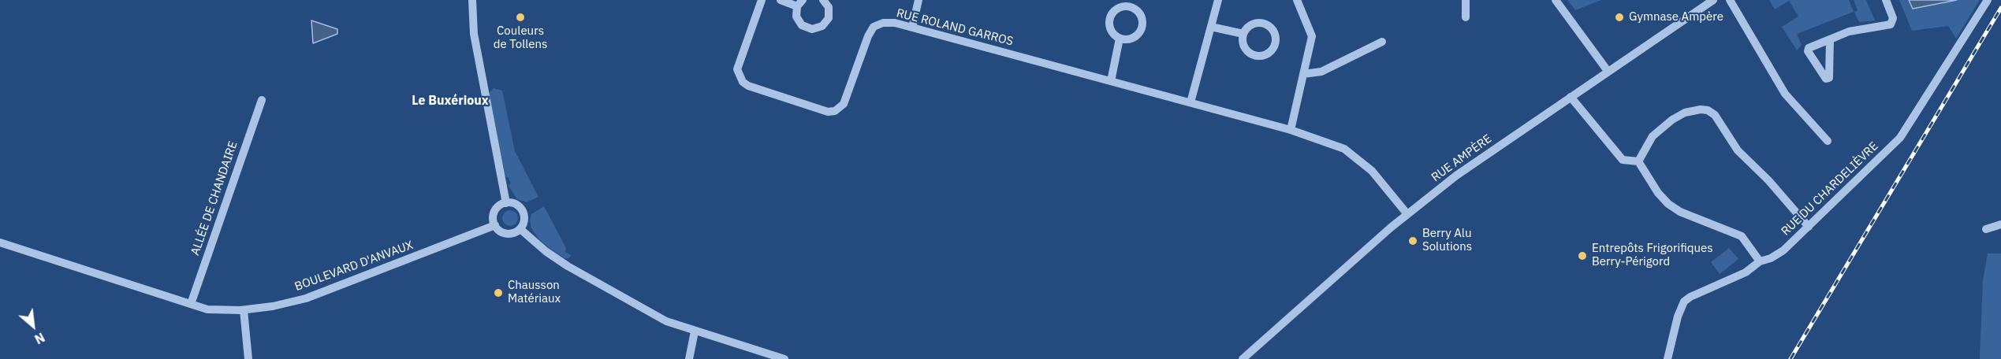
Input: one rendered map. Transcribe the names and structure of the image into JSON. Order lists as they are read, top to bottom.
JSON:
{
  "streets": {
    "street": [
      "RUE ROLAND GARROS",
      "RUE AMPÈRE",
      "RUE DU CHARDELIÈVRE",
      "ALLÉE DE CHANDAIRE",
      "BOULEVARD D'ANVAUX"
    ]
  },
  "crossings": [
    ["RUE ROLAND GARROS", "RUE AMPÈRE"],
    ["ALLÉE DE CHANDAIRE", "BOULEVARD D'ANVAUX"]
  ],
  "districts": ["Le Buxérioux"],
  "places": [
    "Couleurs de Tollens",
    "Gymnase Ampère",
    "Berry Alu Solutions",
    "Entrepôts Frigorifiques Berry-Périgord",
    "Chausson Matériaux"
  ],
  "north": "bottom right"
}
